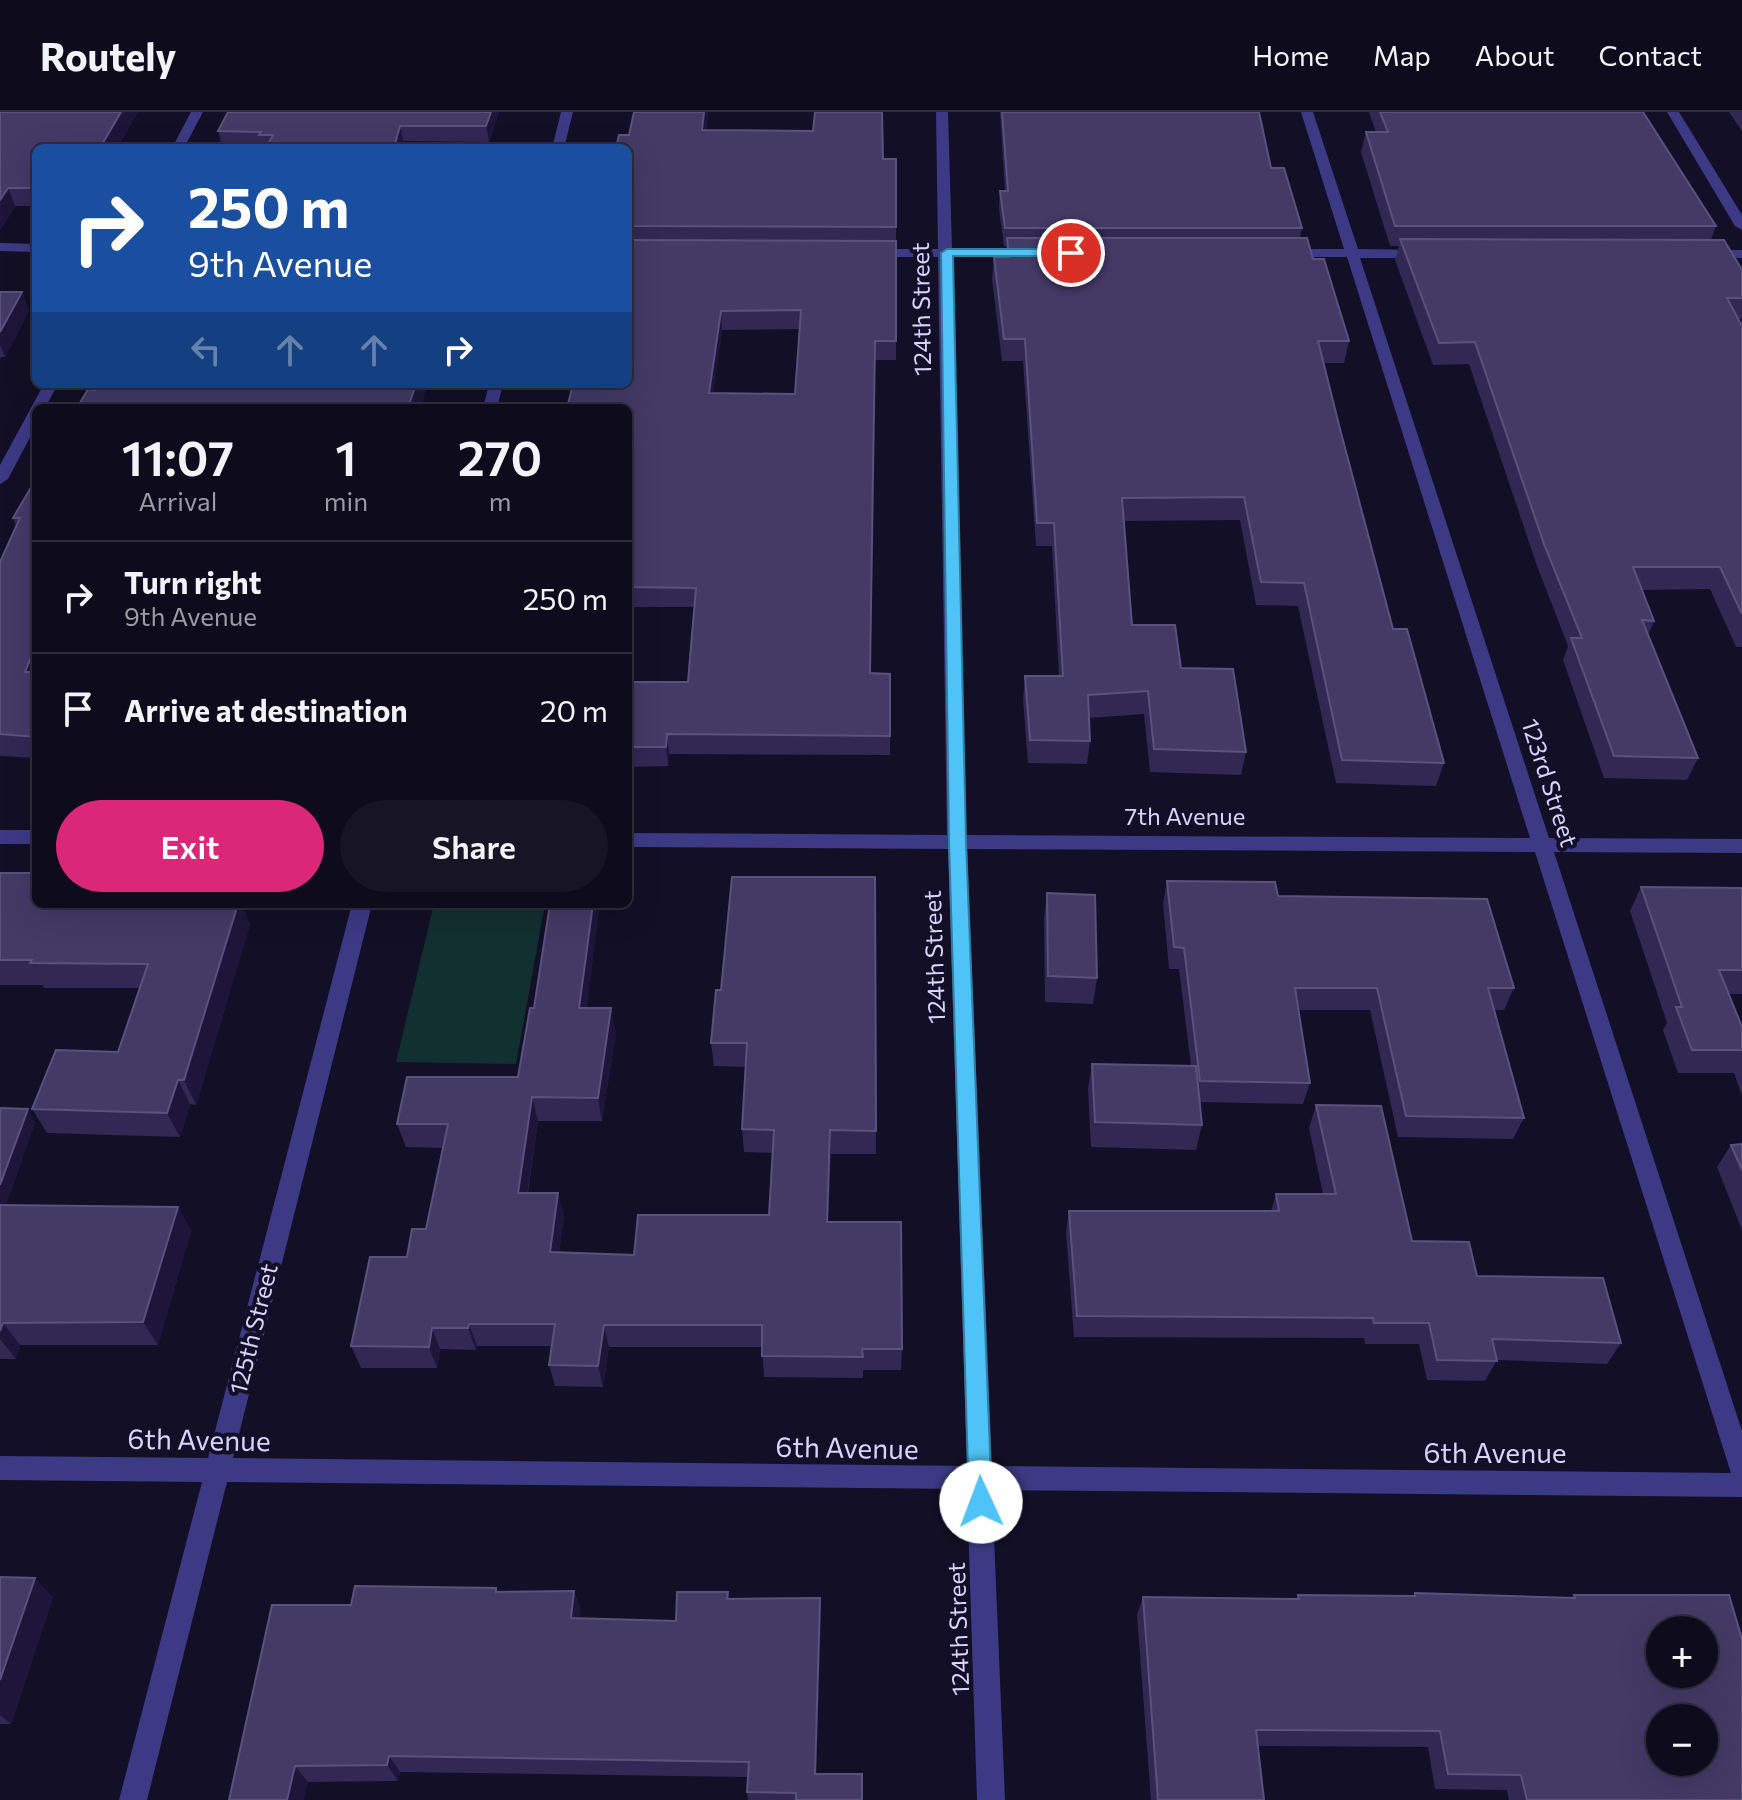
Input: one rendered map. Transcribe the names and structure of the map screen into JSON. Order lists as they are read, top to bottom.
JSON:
{
  "streets": {
    "street": [
      "124th Street",
      "123rd Street",
      "7th Avenue",
      "125th Street",
      "6th Avenue"
    ]
  },
  "crossings": [
    ["124th Street", "7th Avenue"],
    ["124th Street", "6th Avenue"],
    ["123rd Street", "7th Avenue"],
    ["125th Street", "6th Avenue"]
  ],
  "page": {
    "header": "Routely",
    "nav": [
      "Home",
      "Map",
      "About",
      "Contact"
    ],
    "turn": ["250 m", "9th Avenue"],
    "eta": [
      "11:07",
      "Arrival",
      "1",
      "min",
      "270",
      "m"
    ],
    "list": [
      {
        "name": "Turn right",
        "note": "9th Avenue",
        "value": "250 m"
      },
      {
        "name": "Arrive at destination",
        "value": "20 m"
      }
    ],
    "buttons": ["Exit", "Share"],
    "map_buttons": ["+", "−"]
  }
}
